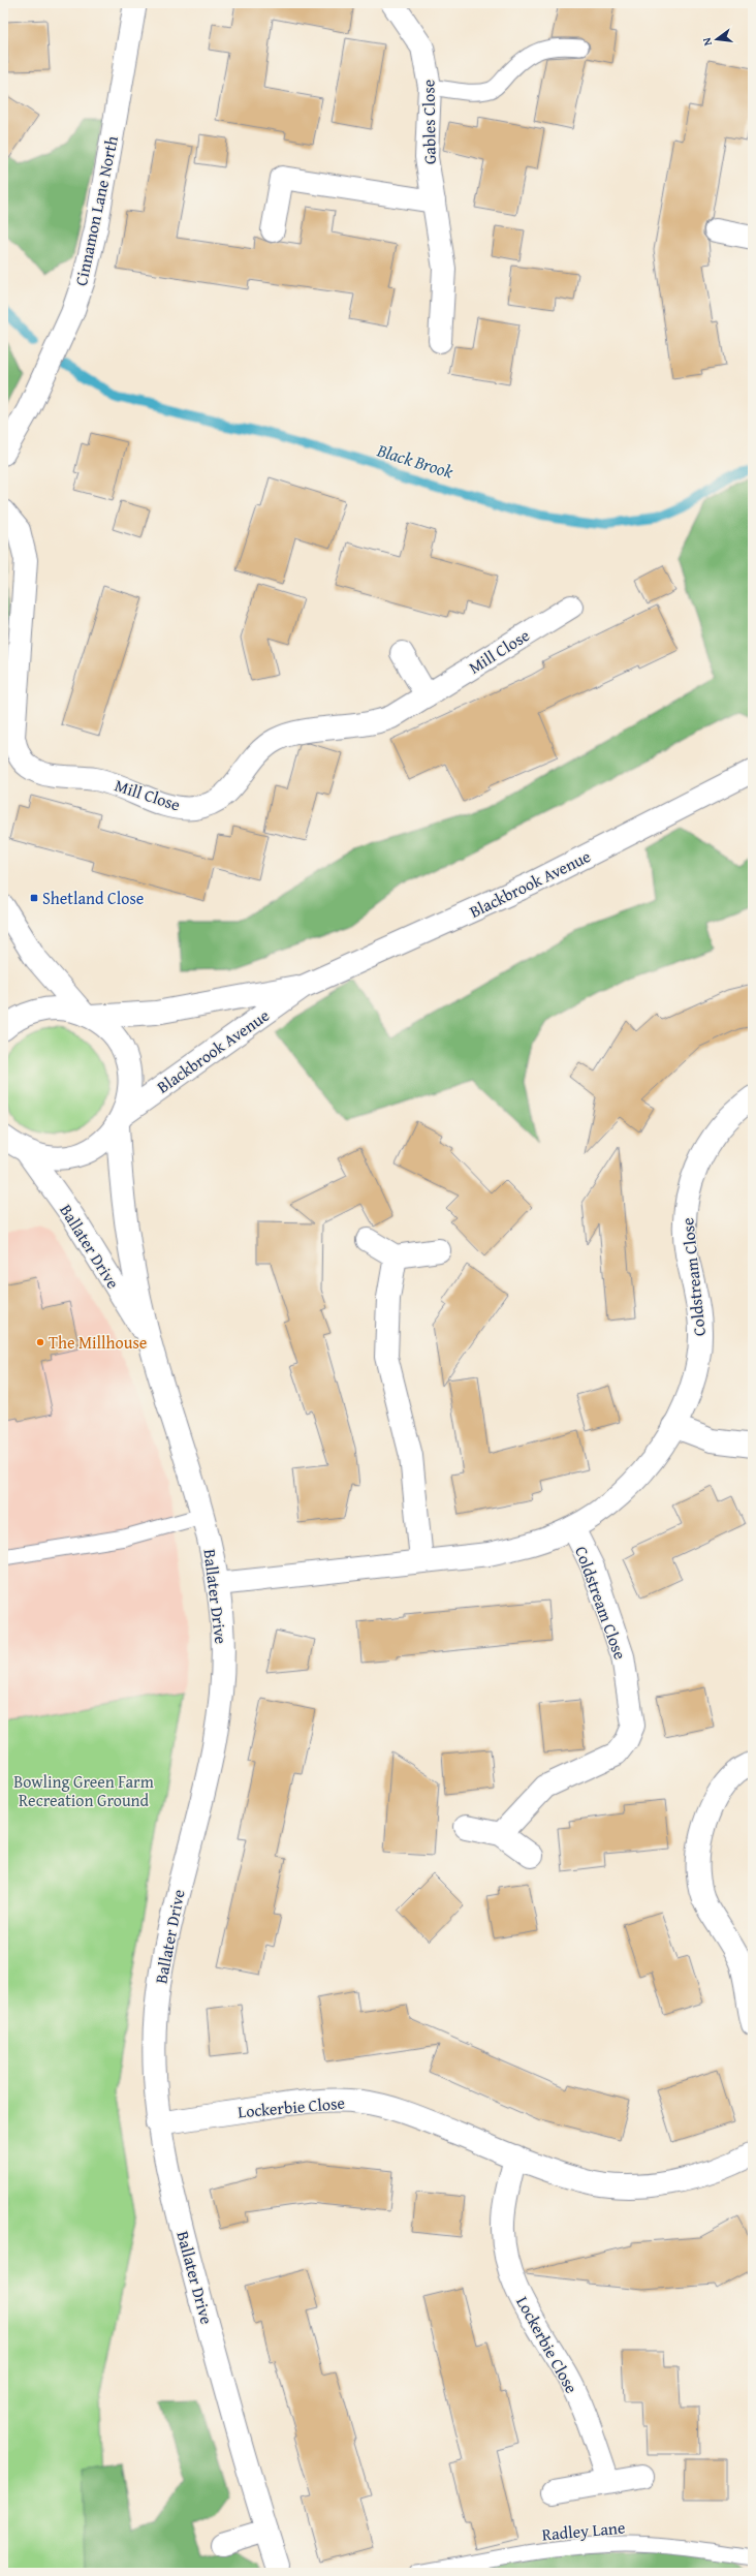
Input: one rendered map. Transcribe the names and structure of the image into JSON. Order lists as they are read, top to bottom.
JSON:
{
  "streets": {
    "street": [
      "Gables Close",
      "Cinnamon Lane North",
      "Mill Close",
      "Blackbrook Avenue",
      "Ballater Drive",
      "Coldstream Close",
      "Lockerbie Close"
    ],
    "lane": ["Radley Lane"]
  },
  "crossings": [
    ["Blackbrook Avenue", "Ballater Drive"],
    ["Ballater Drive", "Coldstream Close"],
    ["Ballater Drive", "Lockerbie Close"]
  ],
  "water": ["Black Brook"],
  "parks": ["Bowling Green Farm Recreation Ground"],
  "places": {
    "transit": ["Shetland Close"],
    "other": ["The Millhouse"]
  },
  "north": "left"
}
